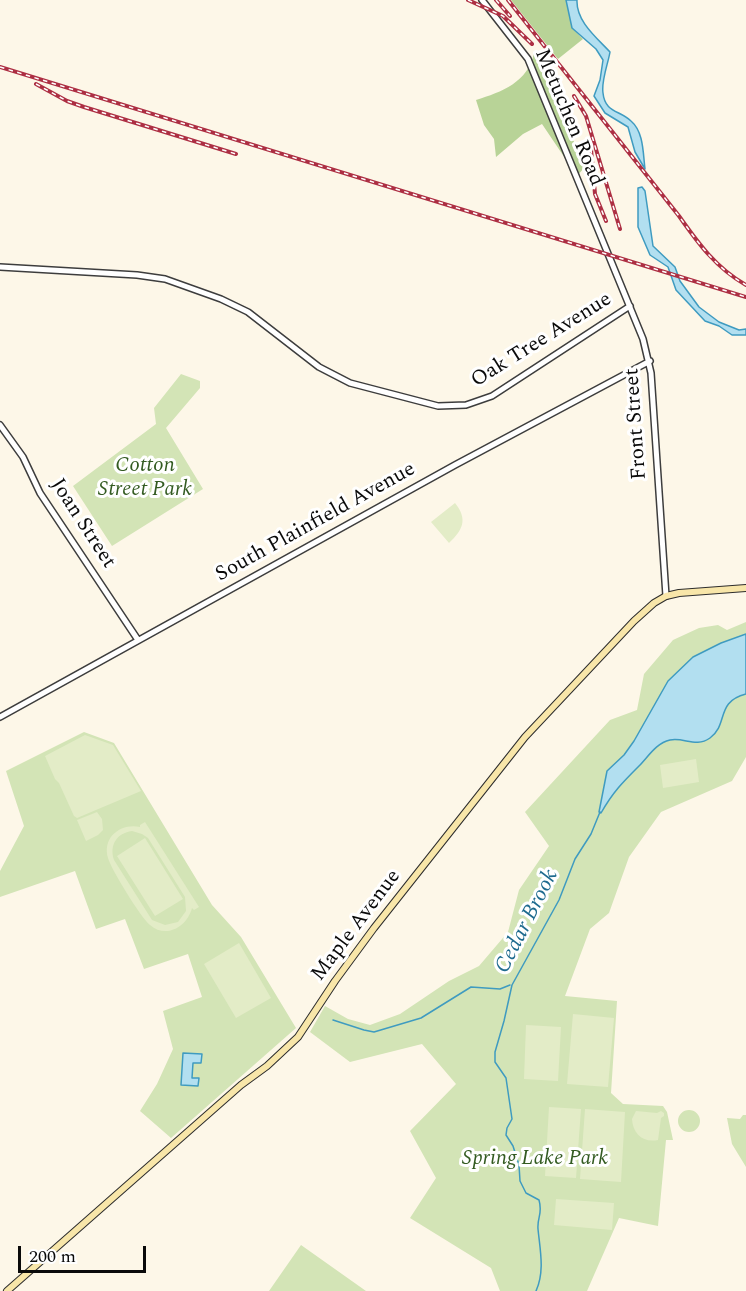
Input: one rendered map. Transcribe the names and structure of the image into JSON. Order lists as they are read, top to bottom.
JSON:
{
  "streets": {
    "main road": ["Maple Avenue"],
    "street": [
      "Metuchen Road",
      "Oak Tree Avenue",
      "Front Street",
      "South Plainfield Avenue",
      "Joan Street"
    ]
  },
  "crossings": [
    ["Metuchen Road", "Front Street"],
    ["Oak Tree Avenue", "Front Street"],
    ["Front Street", "South Plainfield Avenue"],
    ["Front Street", "Maple Avenue"],
    ["South Plainfield Avenue", "Joan Street"]
  ],
  "water": ["Cedar Brook"],
  "parks": ["Cotton Street Park", "Spring Lake Park"],
  "scale_bar": "200 m"
}
